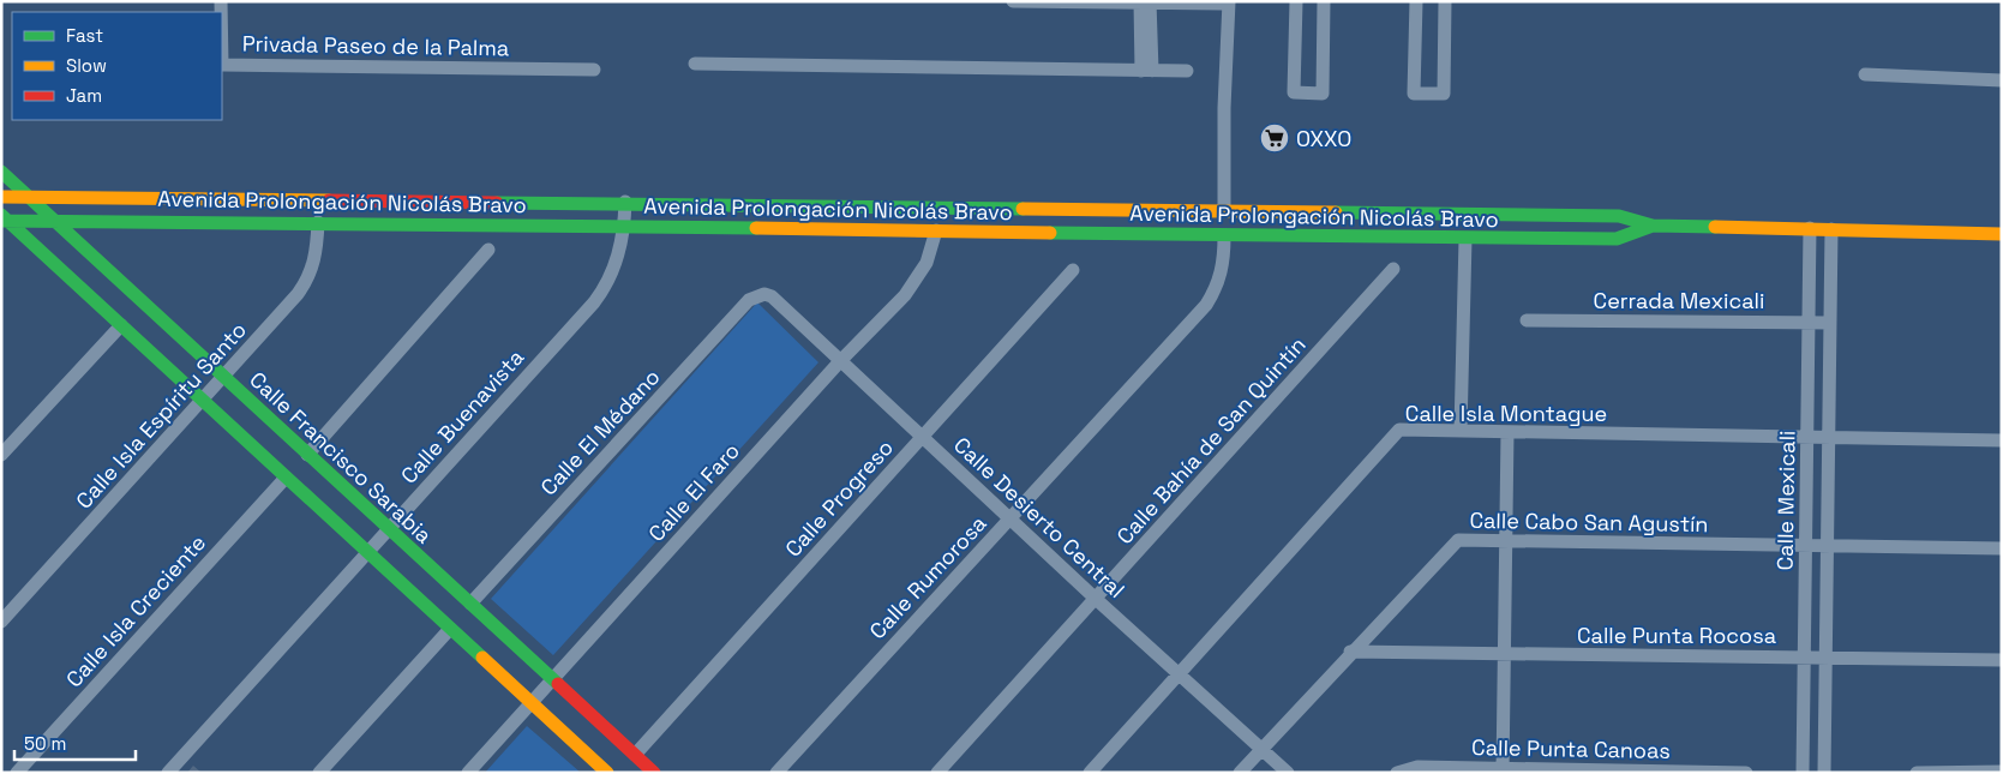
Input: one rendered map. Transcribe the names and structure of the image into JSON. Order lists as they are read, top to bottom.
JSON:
{
  "streets": {
    "main road": ["Avenida Prolongación Nicolás Bravo", "Calle Francisco Sarabia"],
    "street": [
      "Privada Paseo de la Palma",
      "Cerrada Mexicali",
      "Calle Isla Montague",
      "Calle Isla Espíritu Santo",
      "Calle Buenavista",
      "Calle El Médano",
      "Calle Bahía de San Quintín",
      "Calle El Faro",
      "Calle Progreso",
      "Calle Mexicali",
      "Calle Desierto Central",
      "Calle Cabo San Agustín",
      "Calle Rumorosa",
      "Calle Isla Creciente",
      "Calle Punta Rocosa",
      "Calle Punta Canoas"
    ]
  },
  "crossings": [
    ["Avenida Prolongación Nicolás Bravo", "Calle Isla Espíritu Santo"],
    ["Avenida Prolongación Nicolás Bravo", "Calle Buenavista"],
    ["Avenida Prolongación Nicolás Bravo", "Calle Francisco Sarabia"],
    ["Avenida Prolongación Nicolás Bravo", "Calle El Faro"],
    ["Avenida Prolongación Nicolás Bravo", "Calle Mexicali"],
    ["Avenida Prolongación Nicolás Bravo", "Calle Rumorosa"],
    ["Cerrada Mexicali", "Calle Mexicali"],
    ["Calle Isla Montague", "Calle Mexicali"],
    ["Calle Isla Montague", "Calle Desierto Central"],
    ["Calle Isla Espíritu Santo", "Calle Francisco Sarabia"],
    ["Calle Buenavista", "Calle Francisco Sarabia"],
    ["Calle El Médano", "Calle Francisco Sarabia"],
    ["Calle El Médano", "Calle Desierto Central"],
    ["Calle Bahía de San Quintín", "Calle Desierto Central"],
    ["Calle Francisco Sarabia", "Calle El Faro"],
    ["Calle Francisco Sarabia", "Calle Progreso"],
    ["Calle El Faro", "Calle Desierto Central"],
    ["Calle Progreso", "Calle Desierto Central"],
    ["Calle Mexicali", "Calle Cabo San Agustín"],
    ["Calle Mexicali", "Calle Punta Rocosa"],
    ["Calle Desierto Central", "Calle Cabo San Agustín"],
    ["Calle Desierto Central", "Calle Rumorosa"],
    ["Calle Cabo San Agustín", "Calle Punta Rocosa"]
  ],
  "places": {
    "supermarket": ["OXXO"]
  },
  "legend": ["Fast", "Slow", "Jam"],
  "scale_bar": "50 m"
}
